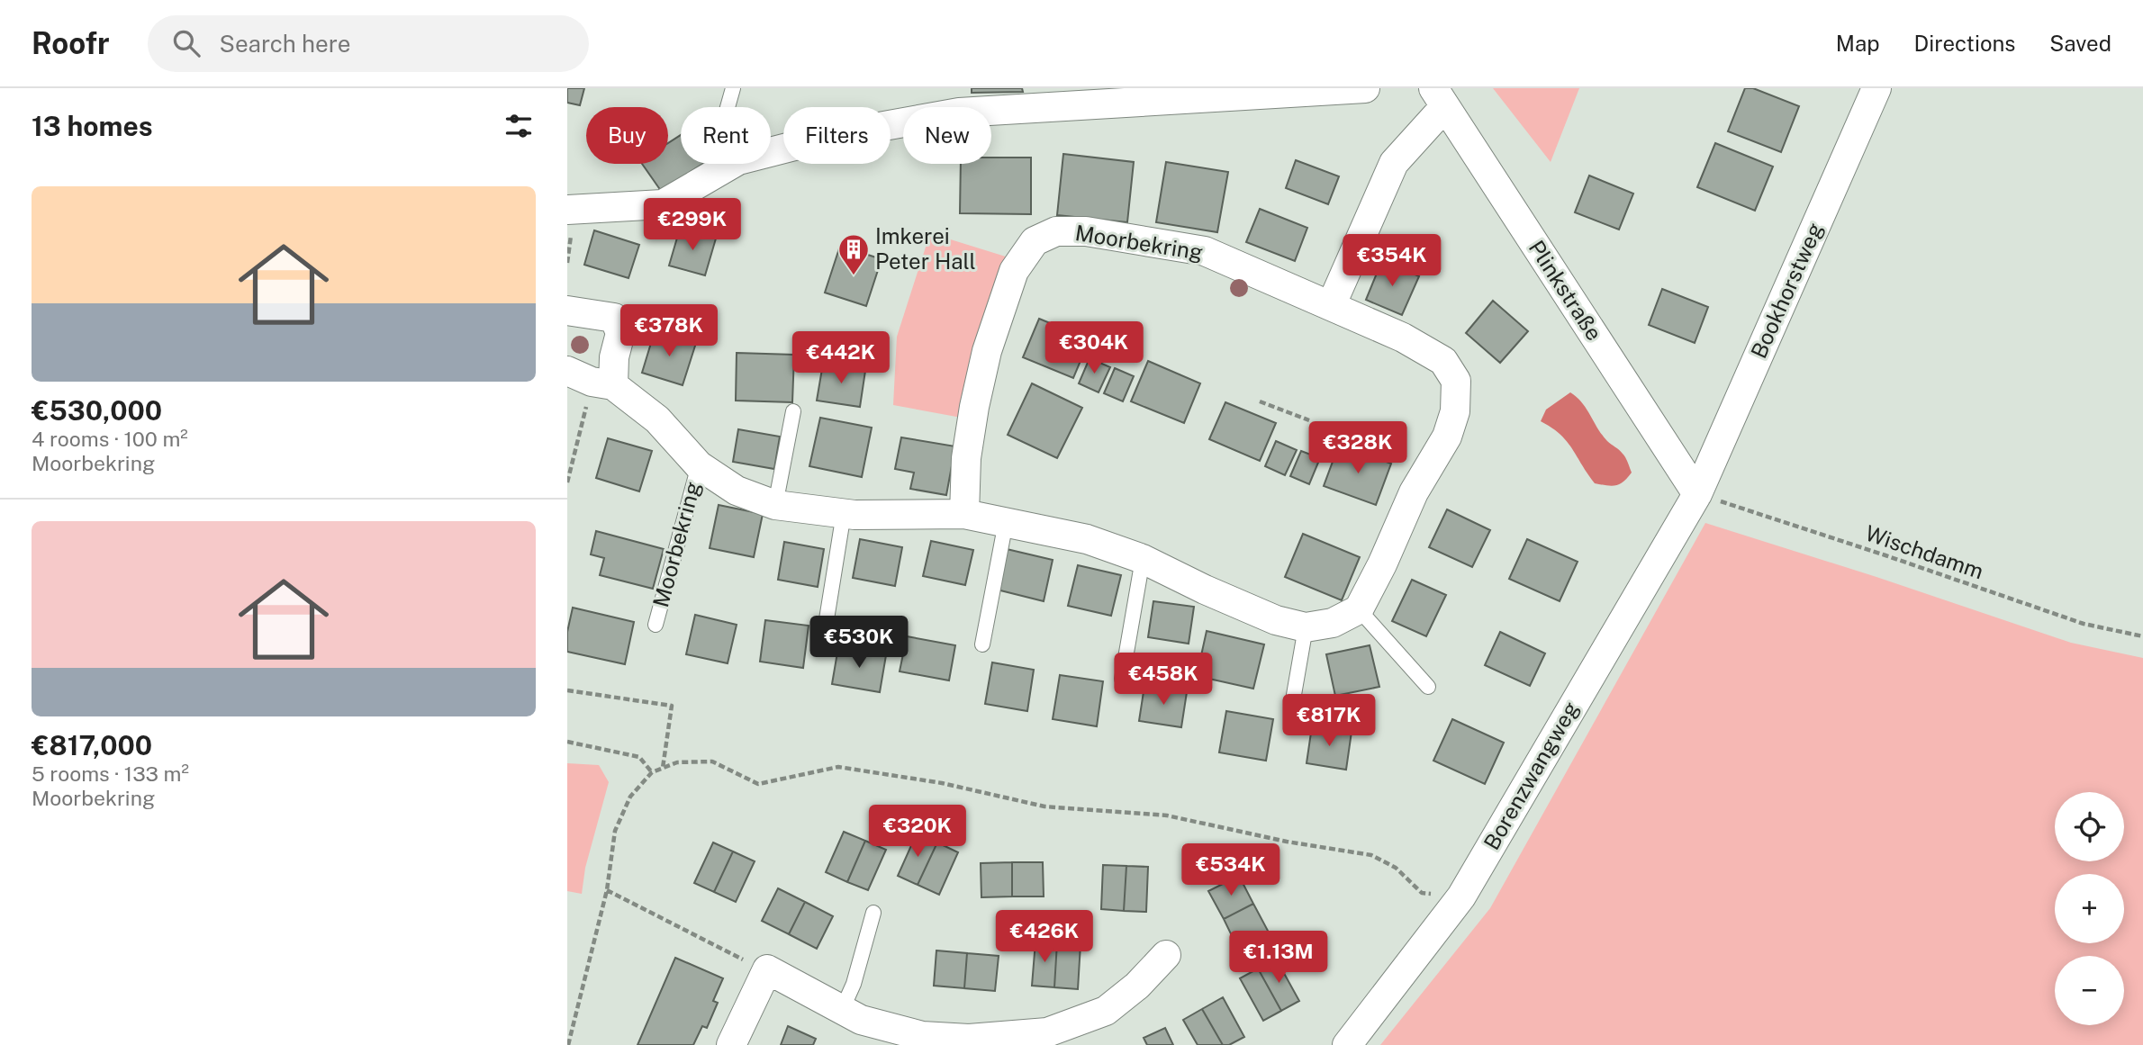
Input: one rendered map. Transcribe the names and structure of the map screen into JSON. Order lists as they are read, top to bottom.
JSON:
{
  "streets": {
    "street": [
      "Moorbekring",
      "Plinkstraße",
      "Bookhorstweg",
      "Borenzwangweg"
    ],
    "path": ["Wischdamm"]
  },
  "crossings": [
    ["Plinkstraße", "Bookhorstweg"],
    ["Plinkstraße", "Wischdamm"],
    ["Plinkstraße", "Borenzwangweg"],
    ["Bookhorstweg", "Wischdamm"],
    ["Bookhorstweg", "Borenzwangweg"],
    ["Wischdamm", "Borenzwangweg"]
  ],
  "places": {
    "building": ["Imkerei Peter Hall"]
  },
  "page": {
    "header": "Roofr",
    "search": "Search here",
    "nav": ["Map", "Directions", "Saved"],
    "heading": "13 homes",
    "chip": [
      "Buy",
      "Rent",
      "Filters",
      "New"
    ],
    "list": [
      {
        "name": "€530,000",
        "note": "4 rooms · 100 m² · Moorbekring"
      },
      {
        "name": "€817,000",
        "note": "5 rooms · 133 m² · Moorbekring"
      }
    ],
    "price": [
      "€299K",
      "€354K",
      "€378K",
      "€304K",
      "€442K",
      "€328K",
      "€530K",
      "€458K",
      "€817K",
      "€320K",
      "€534K",
      "€426K",
      "€1.13M"
    ],
    "map_buttons": ["+", "−"]
  }
}
